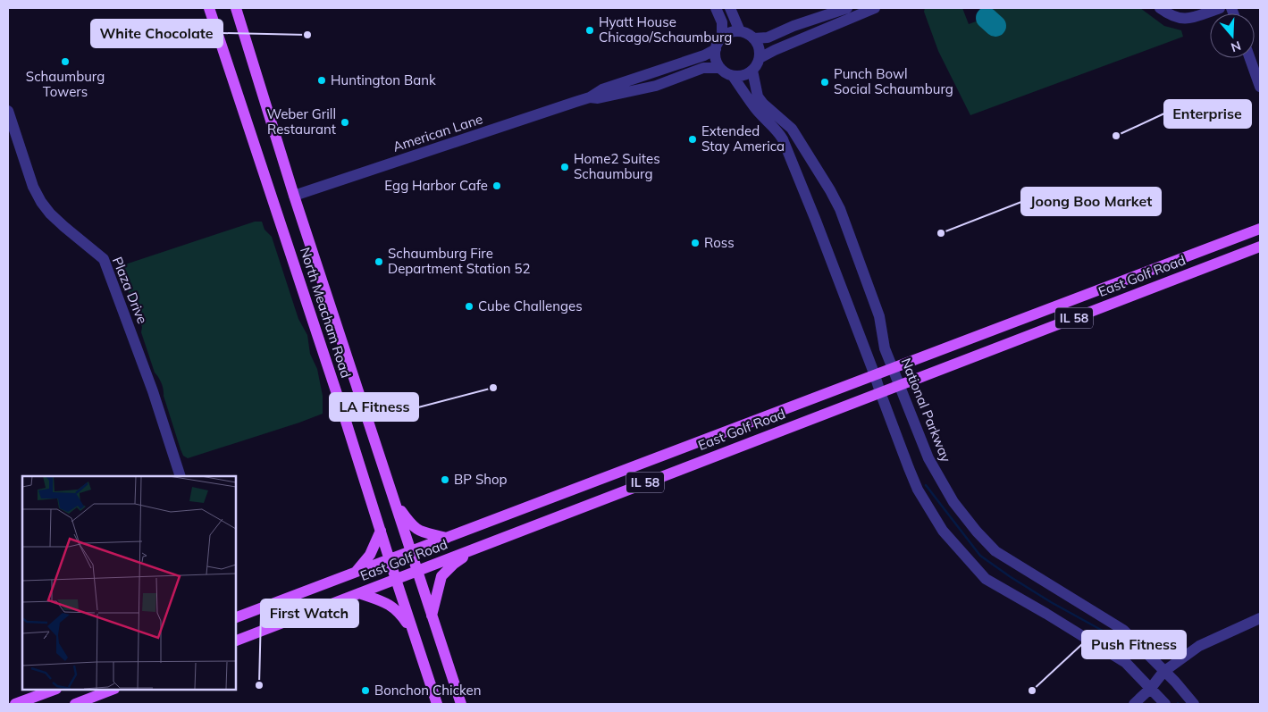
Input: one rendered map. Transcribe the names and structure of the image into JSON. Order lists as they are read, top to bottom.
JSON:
{
  "streets": {
    "main road": ["East Golf Road", "North Meacham Road", "IL 58"],
    "street": ["American Lane", "Plaza Drive", "National Parkway"]
  },
  "crossings": [
    ["American Lane", "North Meacham Road"],
    ["American Lane", "National Parkway"],
    ["East Golf Road", "North Meacham Road"],
    ["East Golf Road", "National Parkway"]
  ],
  "places": [
    "Hyatt House Chicago/Schaumburg",
    "White Chocolate",
    "Schaumburg Towers",
    "Huntington Bank",
    "Punch Bowl Social Schaumburg",
    "Weber Grill Restaurant",
    "Enterprise",
    "Extended Stay America",
    "Home2 Suites Schaumburg",
    "Egg Harbor Cafe",
    "Joong Boo Market",
    "Ross",
    "Schaumburg Fire Department Station 52",
    "Cube Challenges",
    "LA Fitness",
    "BP Shop",
    "First Watch",
    "Bonchon Chicken",
    "Push Fitness"
  ],
  "north": "bottom"
}
